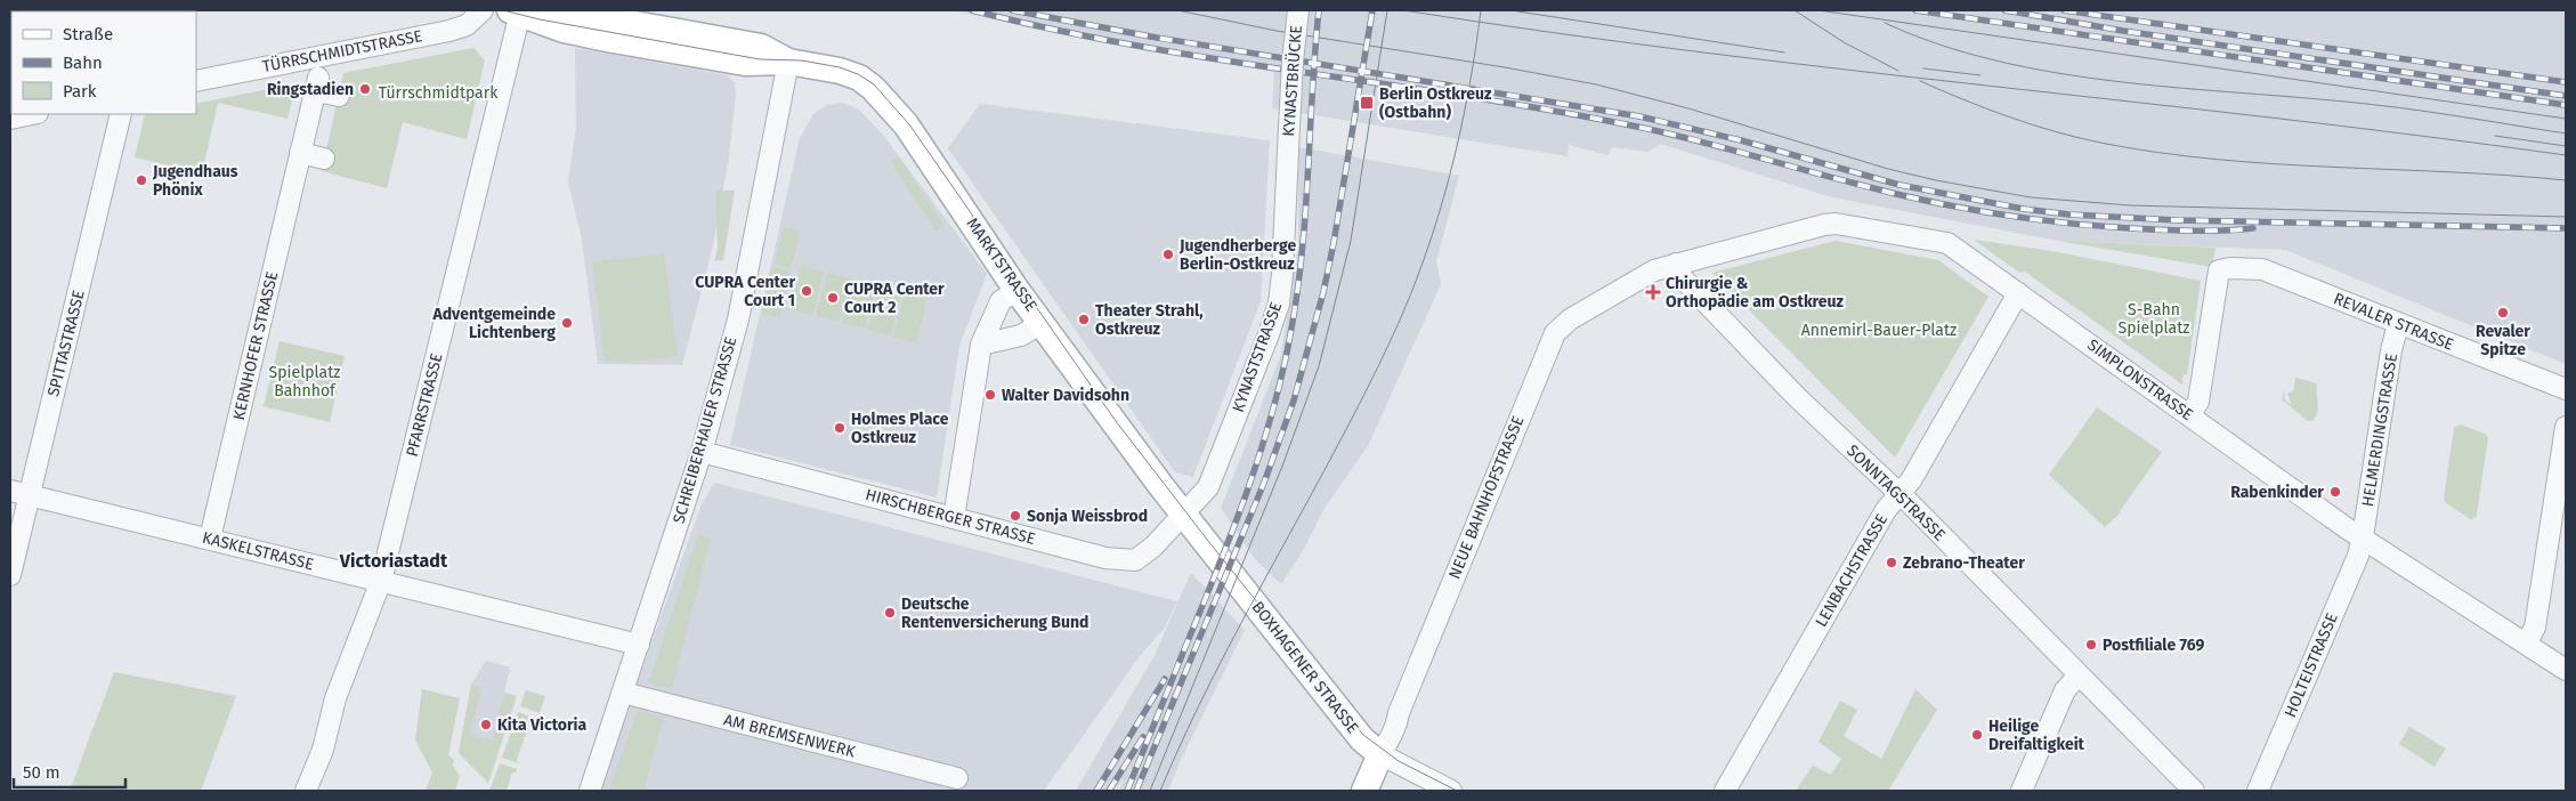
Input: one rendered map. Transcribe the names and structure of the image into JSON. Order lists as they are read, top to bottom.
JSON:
{
  "streets": {
    "main road": ["MARKTSTRASSE", "NEUE BAHNHOFSTRASSE", "BOXHAGENER STRASSE"],
    "street": [
      "TÜRRSCHMIDTSTRASSE",
      "KYNASTBRÜCKE",
      "REVALER STRASSE",
      "SPITTASTRASSE",
      "KERNHOFER STRASSE",
      "KYNASTSTRASSE",
      "SIMPLONSTRASSE",
      "PFARRSTRASSE",
      "SCHREIBERHAUER STRASSE",
      "HELMERDINGSTRASSE",
      "SONNTAGSTRASSE",
      "HIRSCHBERGER STRASSE",
      "KASKELSTRASSE",
      "LENBACHSTRASSE",
      "HOLTEISTRASSE",
      "AM BREMSENWERK"
    ]
  },
  "crossings": [
    ["KYNASTBRÜCKE", "KYNASTSTRASSE"],
    ["MARKTSTRASSE", "KYNASTSTRASSE"],
    ["MARKTSTRASSE", "PFARRSTRASSE"],
    ["MARKTSTRASSE", "SCHREIBERHAUER STRASSE"],
    ["MARKTSTRASSE", "HIRSCHBERGER STRASSE"],
    ["MARKTSTRASSE", "BOXHAGENER STRASSE"],
    ["REVALER STRASSE", "SIMPLONSTRASSE"],
    ["REVALER STRASSE", "HELMERDINGSTRASSE"],
    ["SPITTASTRASSE", "KASKELSTRASSE"],
    ["KERNHOFER STRASSE", "KASKELSTRASSE"],
    ["KYNASTSTRASSE", "HIRSCHBERGER STRASSE"],
    ["KYNASTSTRASSE", "BOXHAGENER STRASSE"],
    ["SIMPLONSTRASSE", "HELMERDINGSTRASSE"],
    ["SIMPLONSTRASSE", "SONNTAGSTRASSE"],
    ["SIMPLONSTRASSE", "NEUE BAHNHOFSTRASSE"],
    ["SIMPLONSTRASSE", "LENBACHSTRASSE"],
    ["SIMPLONSTRASSE", "HOLTEISTRASSE"],
    ["PFARRSTRASSE", "KASKELSTRASSE"],
    ["SCHREIBERHAUER STRASSE", "HIRSCHBERGER STRASSE"],
    ["SCHREIBERHAUER STRASSE", "KASKELSTRASSE"],
    ["SCHREIBERHAUER STRASSE", "AM BREMSENWERK"],
    ["HELMERDINGSTRASSE", "HOLTEISTRASSE"],
    ["SONNTAGSTRASSE", "NEUE BAHNHOFSTRASSE"],
    ["SONNTAGSTRASSE", "LENBACHSTRASSE"],
    ["NEUE BAHNHOFSTRASSE", "BOXHAGENER STRASSE"],
    ["HIRSCHBERGER STRASSE", "BOXHAGENER STRASSE"]
  ],
  "districts": ["Victoriastadt"],
  "parks": [
    "Türrschmidtpark",
    "S-Bahn Spielplatz",
    "Annemirl-Bauer-Platz",
    "Spielplatz Bahnhof"
  ],
  "places": {
    "other": [
      "Ringstadien",
      "Jugendhaus Phönix",
      "Jugendherberge Berlin-Ostkreuz",
      "CUPRA Center Court 1",
      "CUPRA Center Court 2",
      "Revaler Spitze",
      "Theater Strahl, Ostkreuz",
      "Adventgemeinde Lichtenberg",
      "Walter Davidsohn",
      "Holmes Place Ostkreuz",
      "Rabenkinder",
      "Sonja Weissbrod",
      "Zebrano-Theater",
      "Deutsche Rentenversicherung Bund",
      "Postfiliale 769",
      "Kita Victoria",
      "Heilige Dreifaltigkeit"
    ],
    "transit": ["Berlin Ostkreuz (Ostbahn)"],
    "health": ["Chirurgie & Orthopädie am Ostkreuz"]
  },
  "legend": ["Straße", "Bahn", "Park"],
  "scale_bar": "50 m"
}
